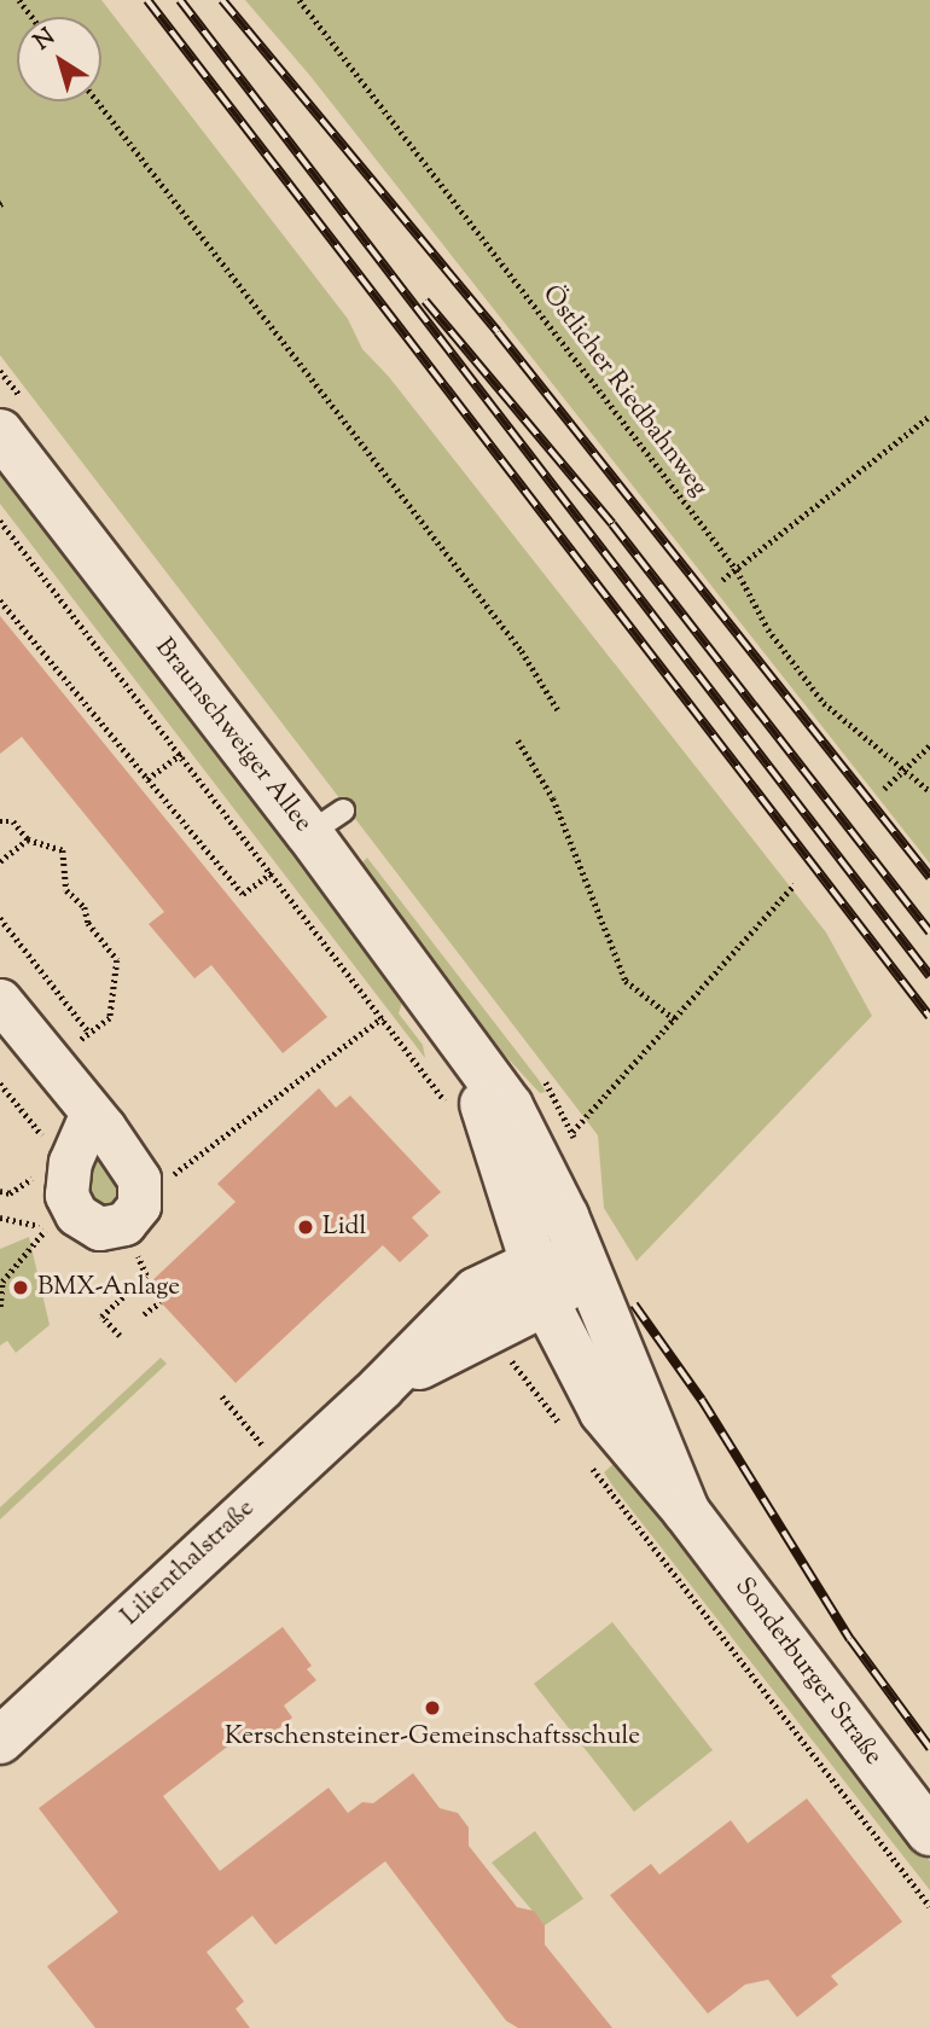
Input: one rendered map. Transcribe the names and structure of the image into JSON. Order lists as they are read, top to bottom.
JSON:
{
  "streets": {
    "street": ["Braunschweiger Allee", "Lilienthalstraße", "Sonderburger Straße"],
    "path": ["Östlicher Riedbahnweg"]
  },
  "crossings": [
    ["Braunschweiger Allee", "Lilienthalstraße"],
    ["Braunschweiger Allee", "Sonderburger Straße"],
    ["Lilienthalstraße", "Sonderburger Straße"]
  ],
  "places": ["Lidl", "BMX-Anlage", "Kerschensteiner-Gemeinschaftsschule"],
  "north": "top left"
}
